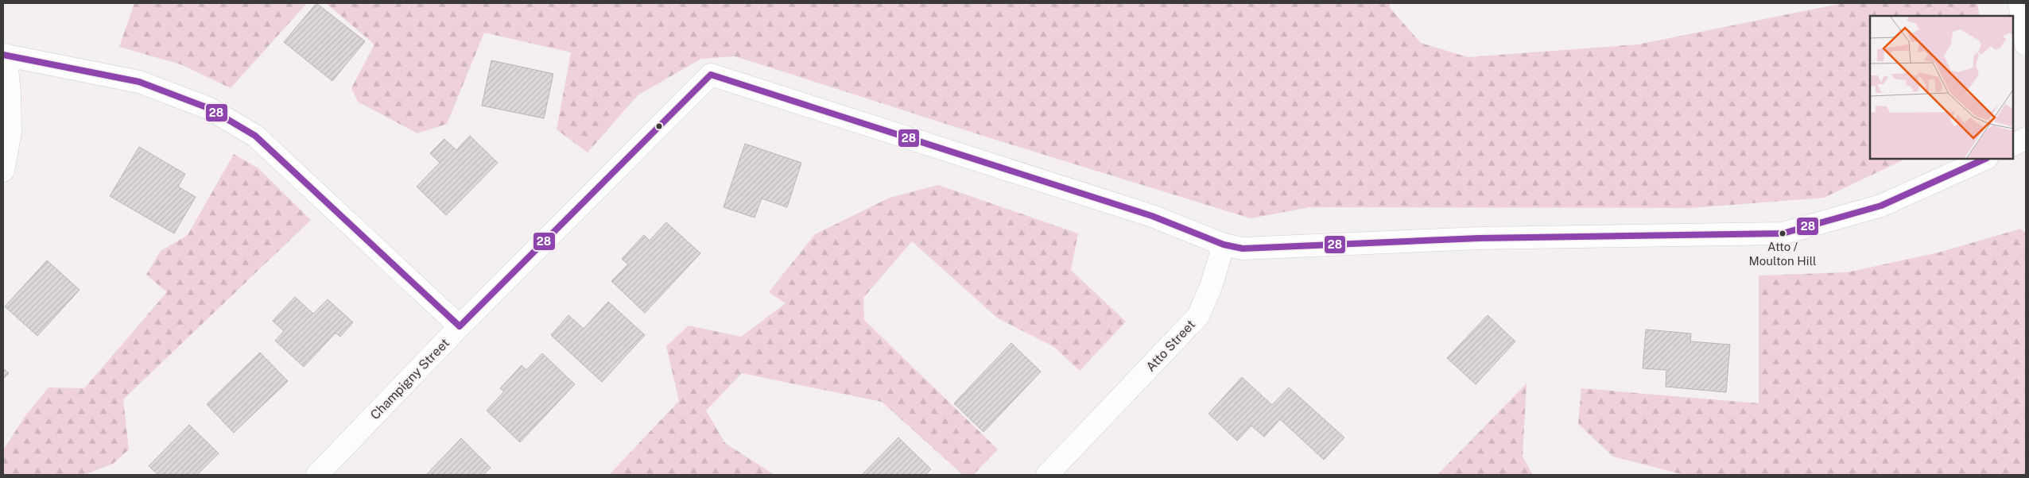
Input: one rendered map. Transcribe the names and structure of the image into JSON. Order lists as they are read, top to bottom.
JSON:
{
  "streets": {
    "street": ["Atto Street", "Champigny Street"]
  },
  "crossings": [
    ["Atto Street", "Champigny Street"]
  ],
  "places": ["Atto / Moulton Hill"],
  "lines": ["transit line 28"]
}
